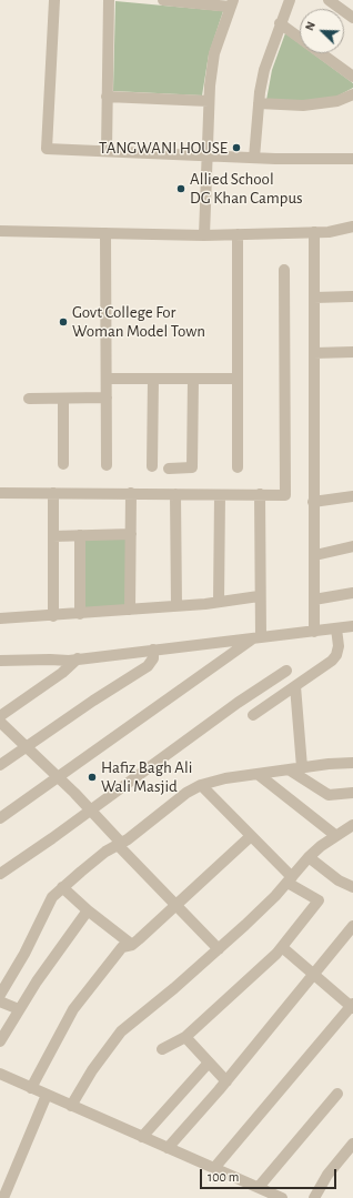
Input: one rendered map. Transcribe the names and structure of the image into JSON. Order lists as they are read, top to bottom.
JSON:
{
  "places": [
    "TANGWANI HOUSE",
    "Allied School DG Khan Campus",
    "Govt College For Woman Model Town",
    "Hafiz Bagh Ali Wali Masjid"
  ],
  "scale_bar": "100 m",
  "north": "top left"
}
